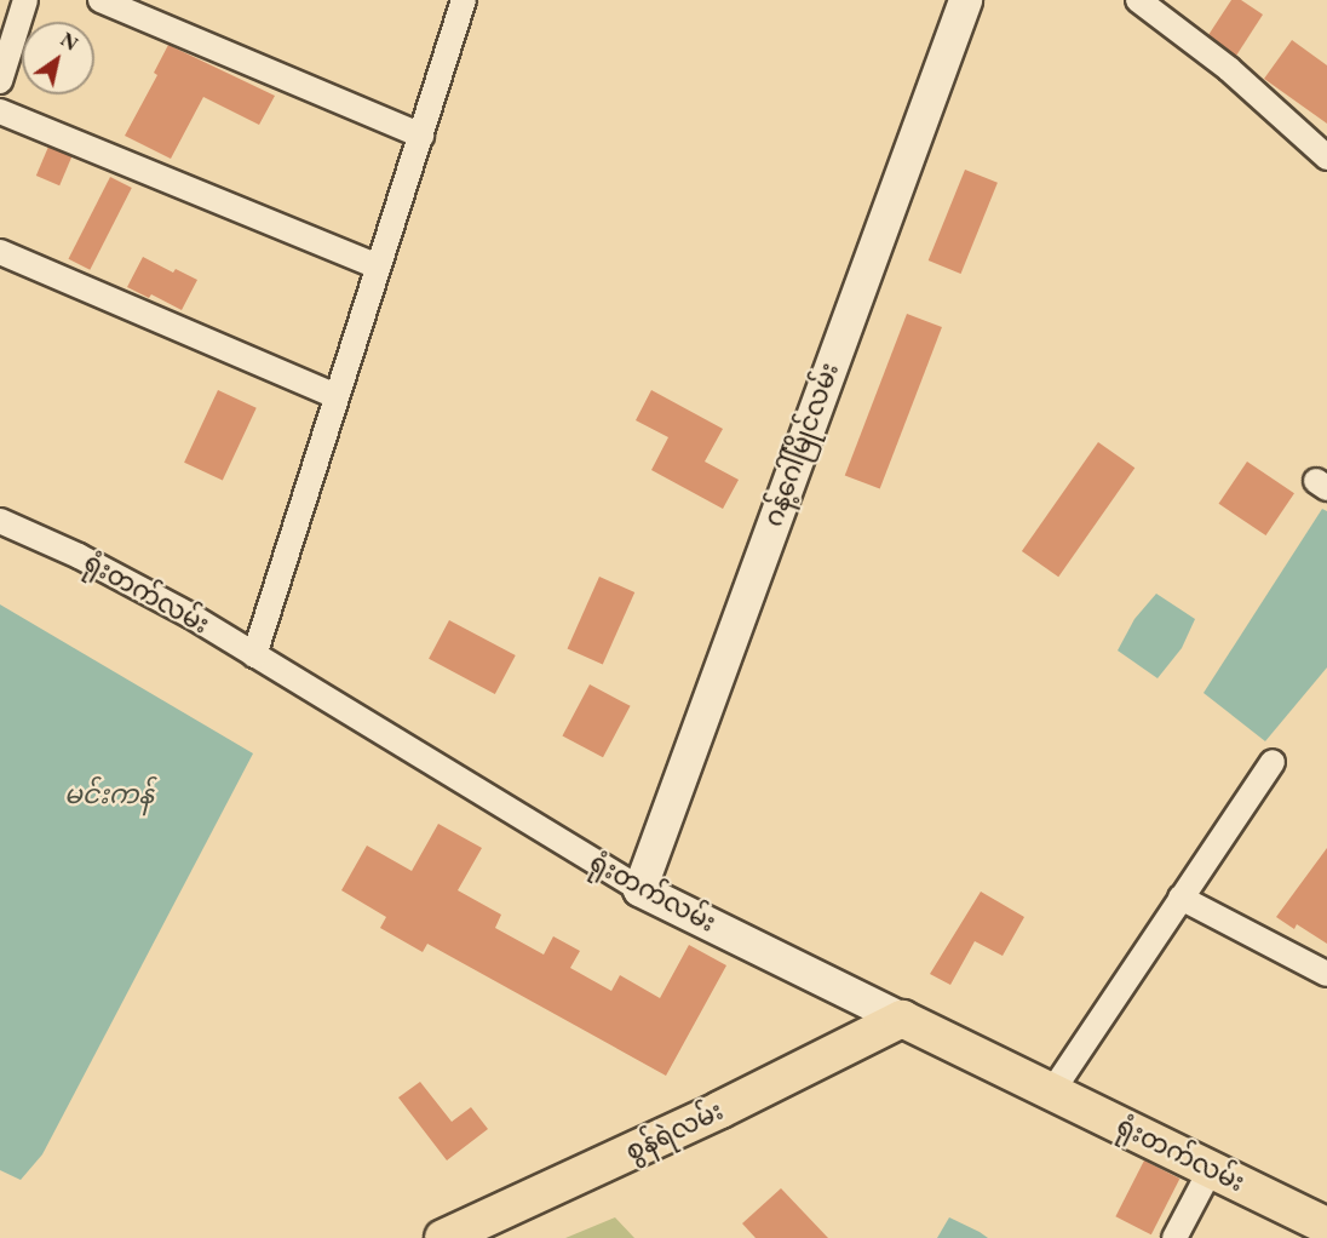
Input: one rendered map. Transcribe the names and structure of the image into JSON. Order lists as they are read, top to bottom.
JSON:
{
  "streets": {
    "main road": ["ရုံးတက်လမ်း", "စွန်ရဲလမ်း"],
    "street": ["ဂန့်ဂေါ်မြိုင်လမ်း"]
  },
  "crossings": [
    ["ဂန့်ဂေါ်မြိုင်လမ်း", "ရုံးတက်လမ်း"],
    ["ရုံးတက်လမ်း", "စွန်ရဲလမ်း"]
  ],
  "water": ["မင်းကန်"],
  "north": "top right"
}
